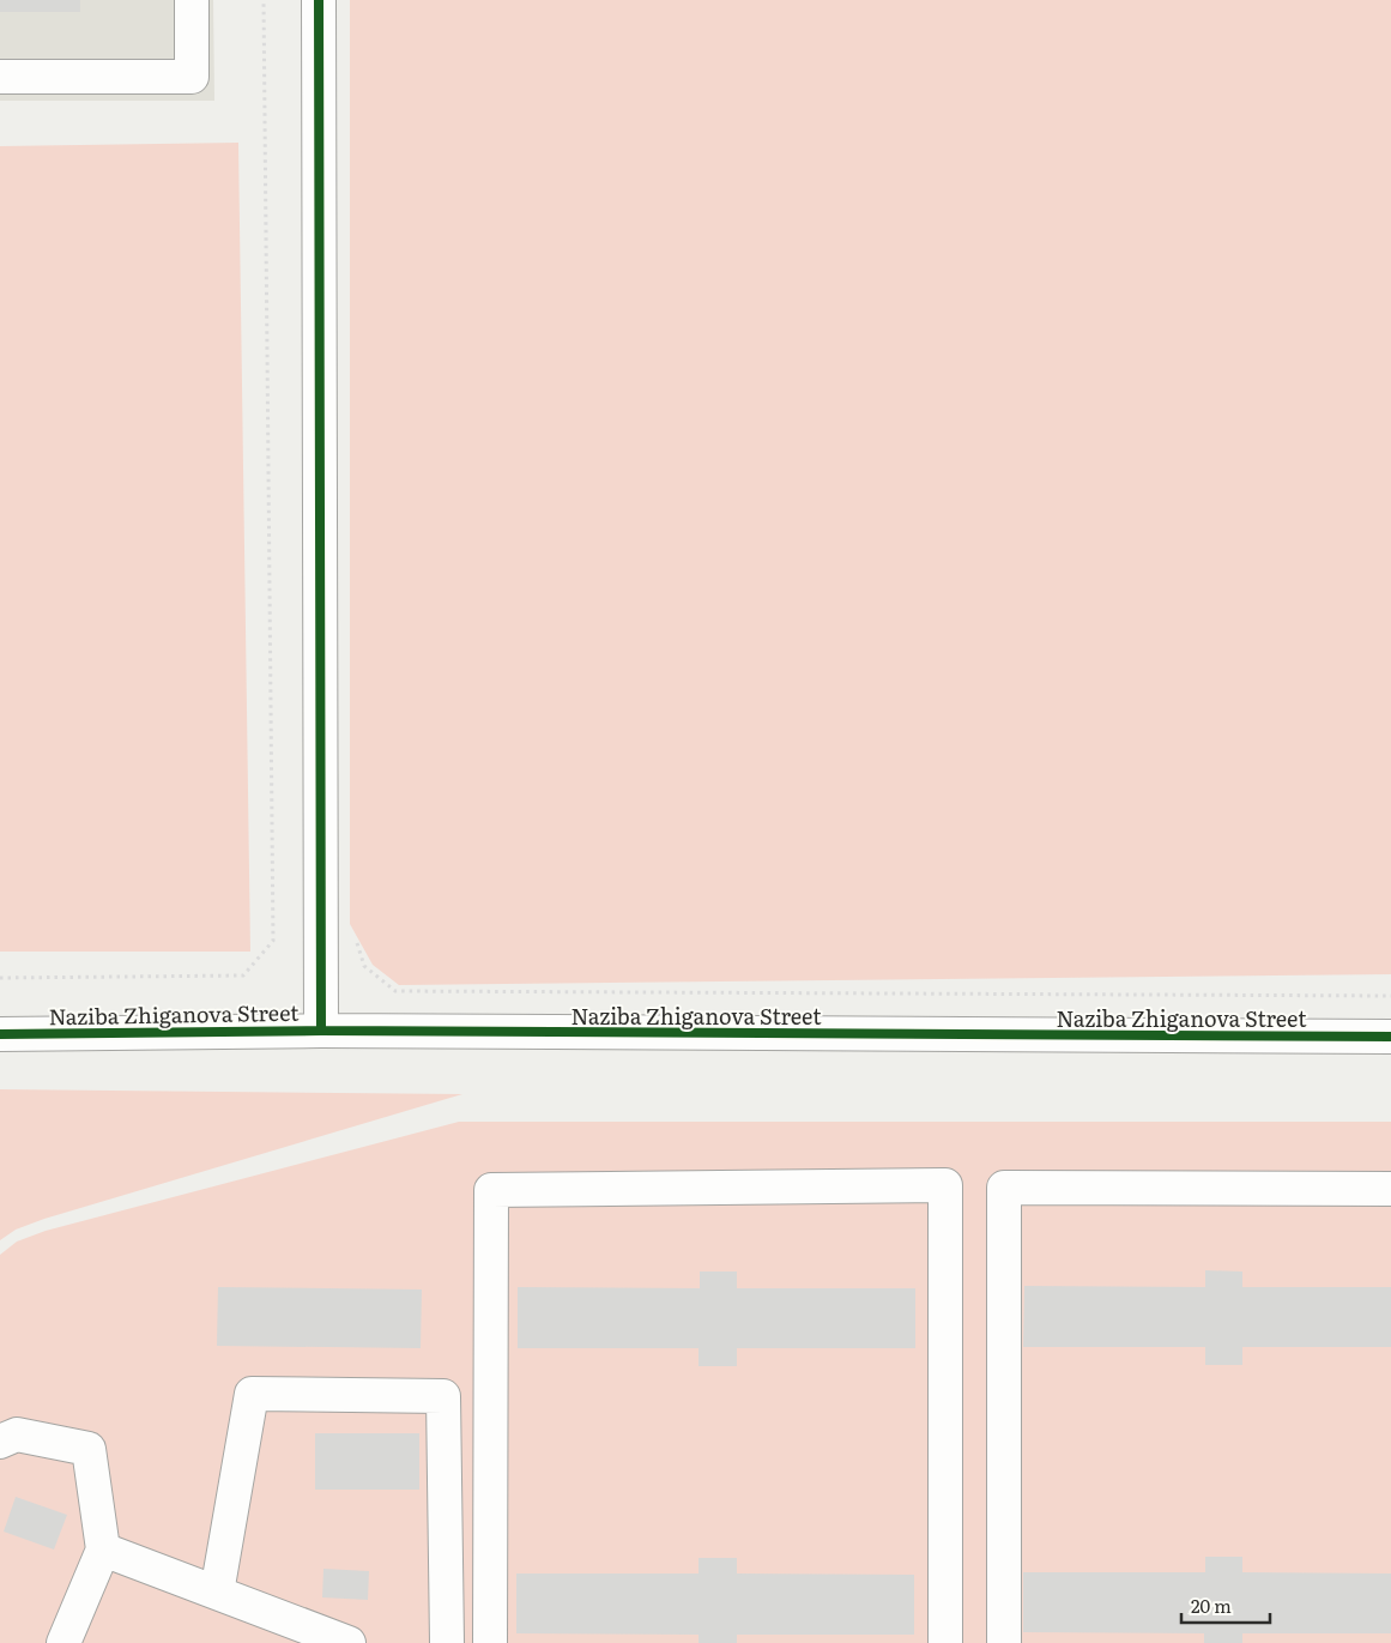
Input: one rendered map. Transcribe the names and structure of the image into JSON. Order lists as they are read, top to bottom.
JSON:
{
  "streets": {
    "street": ["Naziba Zhiganova Street"]
  },
  "scale_bar": "20 m"
}
